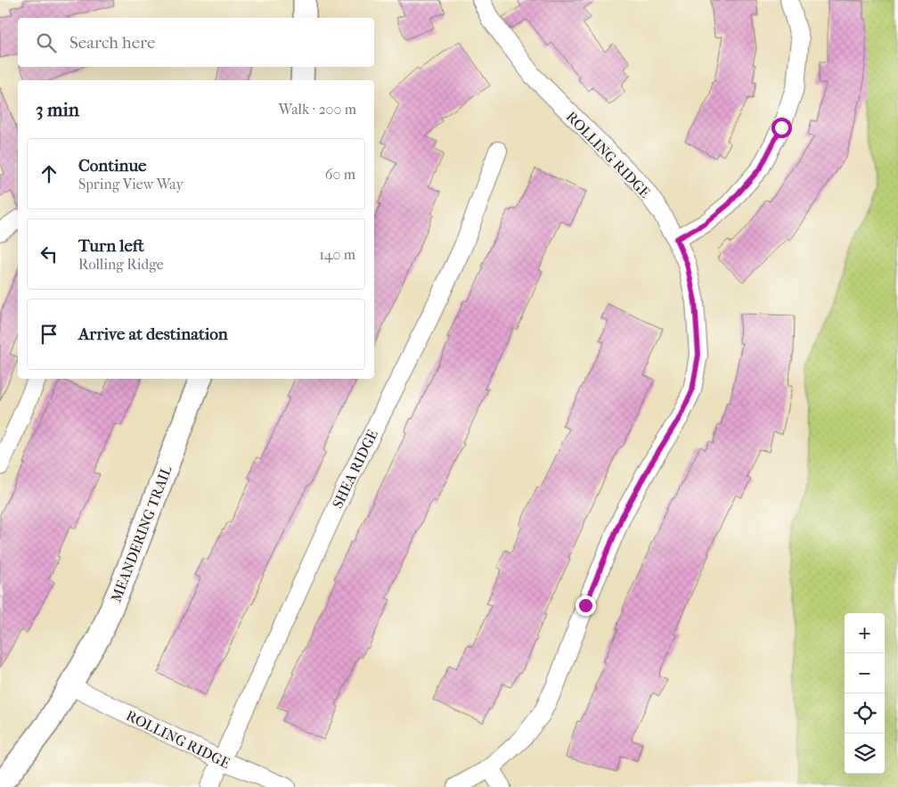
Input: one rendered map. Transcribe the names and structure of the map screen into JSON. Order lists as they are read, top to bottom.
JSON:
{
  "streets": {
    "street": ["ROLLING RIDGE", "SHEA RIDGE", "MEANDERING TRAIL"]
  },
  "crossings": [
    ["ROLLING RIDGE", "SHEA RIDGE"],
    ["ROLLING RIDGE", "MEANDERING TRAIL"]
  ],
  "page": {
    "search": "Search here",
    "heading": ["3 min", "Walk · 200 m"],
    "list": [
      ["Continue", "Spring View Way", "60 m"],
      ["Turn left", "Rolling Ridge", "140 m"],
      "Arrive at destination"
    ],
    "map_buttons": ["+", "−"]
  }
}
